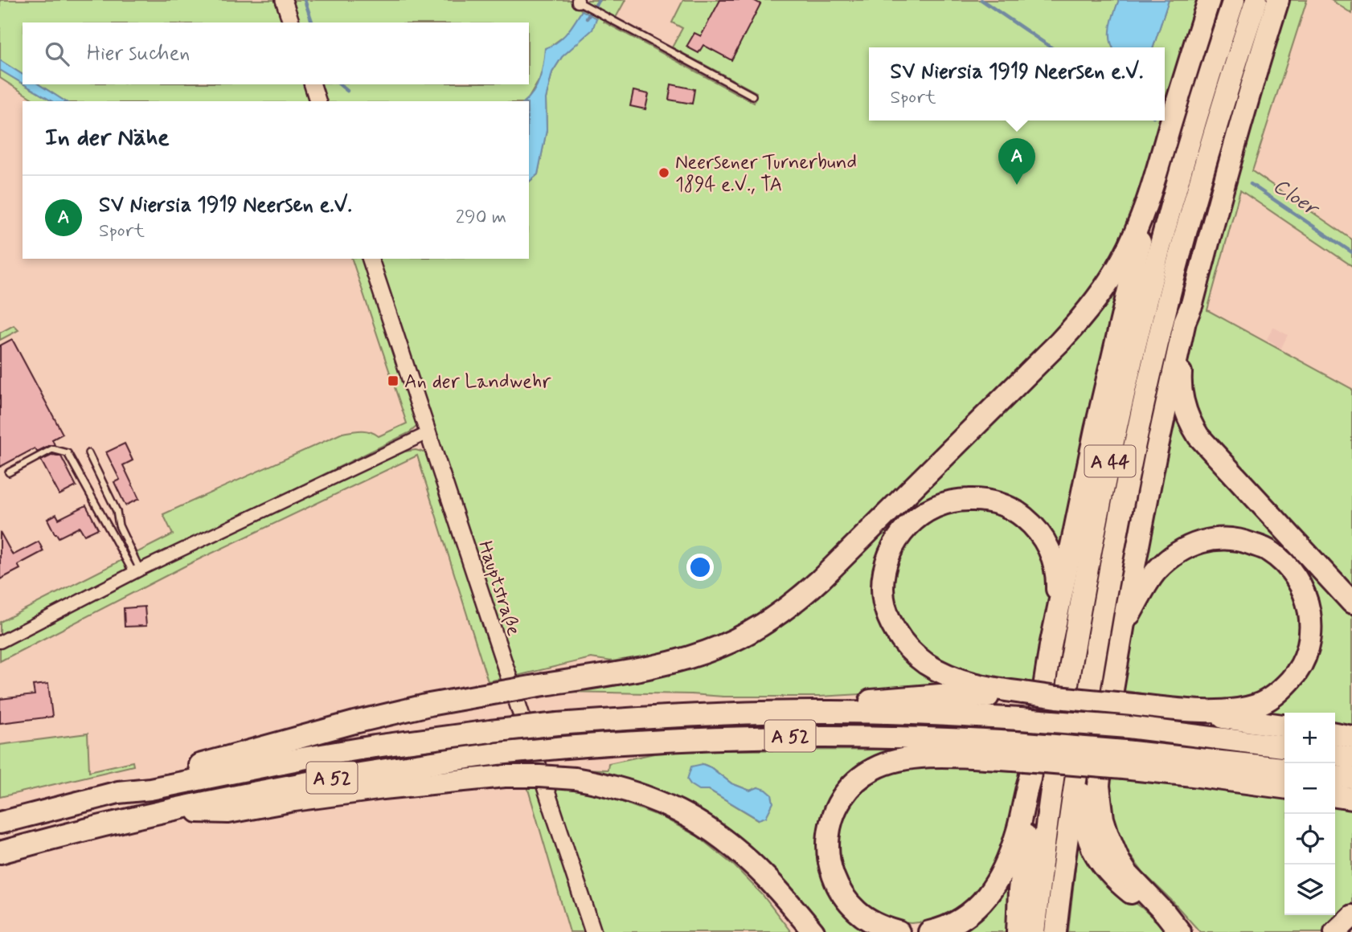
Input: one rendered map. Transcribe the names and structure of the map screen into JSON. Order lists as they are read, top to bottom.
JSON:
{
  "streets": {
    "highway": ["A 44", "A 52"],
    "street": ["Hauptstraße"]
  },
  "water": ["Cloer"],
  "places": {
    "other": ["Neersener Turnerbund 1894 e.V., TA"],
    "transit": ["An der Landwehr"]
  },
  "page": {
    "search": "Hier suchen",
    "popup": ["SV Niersia 1919 Neersen e.V.", "Sport"],
    "heading": "In der Nähe",
    "pins": "A",
    "list": [
      {
        "mark": "A",
        "name": "SV Niersia 1919 Neersen e.V.",
        "note": "Sport",
        "value": "290 m"
      }
    ],
    "map_buttons": ["+", "−"]
  }
}
